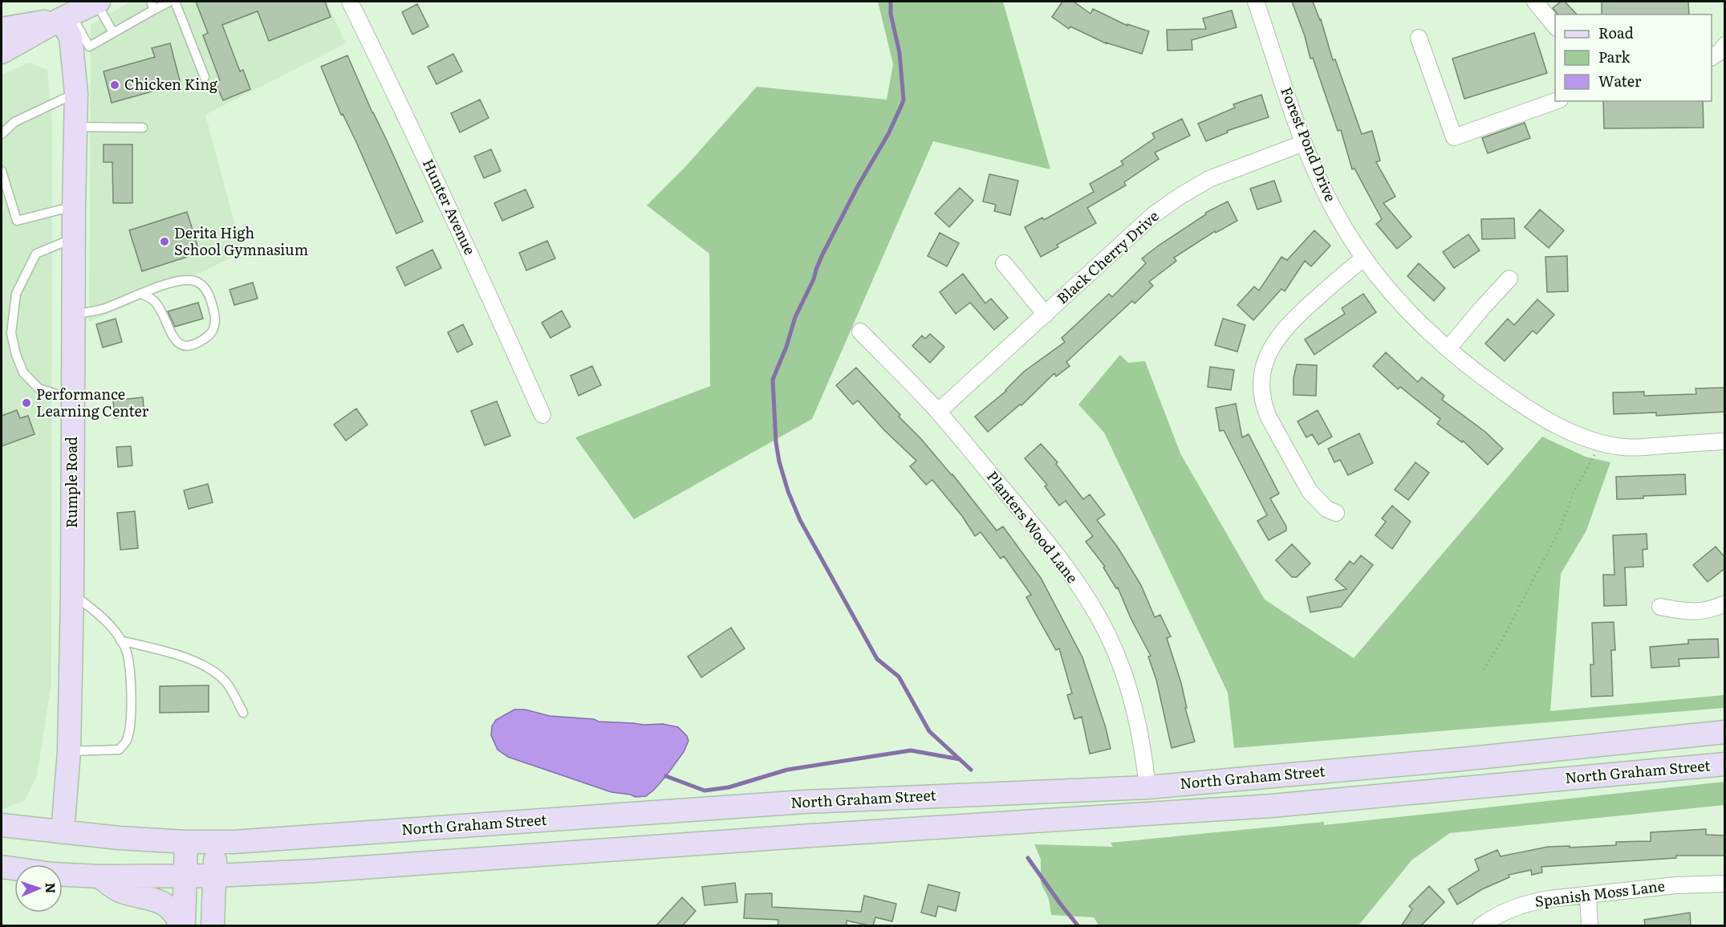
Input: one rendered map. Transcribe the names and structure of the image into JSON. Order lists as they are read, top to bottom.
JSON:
{
  "streets": {
    "main road": ["Rumple Road", "North Graham Street"],
    "street": [
      "Forest Pond Drive",
      "Hunter Avenue",
      "Black Cherry Drive",
      "Planters Wood Lane",
      "Spanish Moss Lane"
    ]
  },
  "crossings": [
    ["Forest Pond Drive", "Black Cherry Drive"],
    ["Black Cherry Drive", "Planters Wood Lane"],
    ["Rumple Road", "North Graham Street"],
    ["Planters Wood Lane", "North Graham Street"]
  ],
  "places": ["Chicken King", "Derita High School Gymnasium", "Performance Learning Center"],
  "legend": ["Road", "Park", "Water"],
  "north": "right"
}
